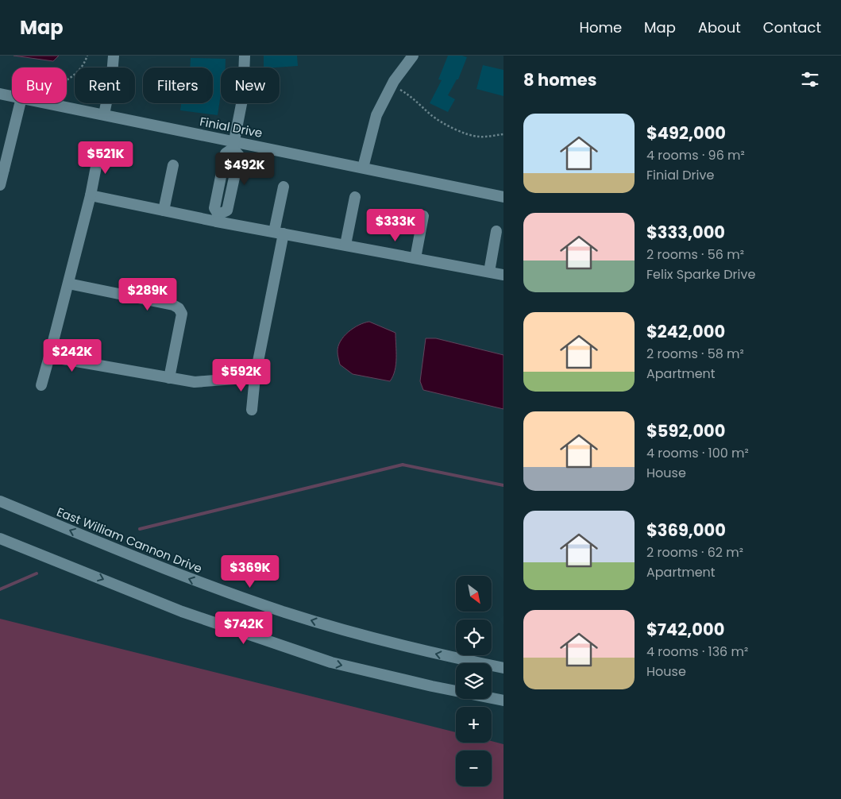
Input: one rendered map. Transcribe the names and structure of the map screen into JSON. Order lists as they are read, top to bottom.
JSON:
{
  "streets": {
    "street": ["Finial Drive", "East William Cannon Drive"]
  },
  "north": "bottom right",
  "page": {
    "header": "Map",
    "nav": [
      "Home",
      "Map",
      "About",
      "Contact"
    ],
    "heading": "8 homes",
    "chip": [
      "Buy",
      "Rent",
      "Filters",
      "New"
    ],
    "list": [
      {
        "name": "$492,000",
        "note": "4 rooms · 96 m² · Finial Drive"
      },
      {
        "name": "$333,000",
        "note": "2 rooms · 56 m² · Felix Sparke Drive"
      },
      {
        "name": "$242,000",
        "note": "2 rooms · 58 m² · Apartment"
      },
      {
        "name": "$592,000",
        "note": "4 rooms · 100 m² · House"
      },
      {
        "name": "$369,000",
        "note": "2 rooms · 62 m² · Apartment"
      },
      {
        "name": "$742,000",
        "note": "4 rooms · 136 m² · House"
      }
    ],
    "price": [
      "$521K",
      "$492K",
      "$333K",
      "$289K",
      "$242K",
      "$592K",
      "$369K",
      "$742K"
    ],
    "map_buttons": ["+", "−"]
  }
}
